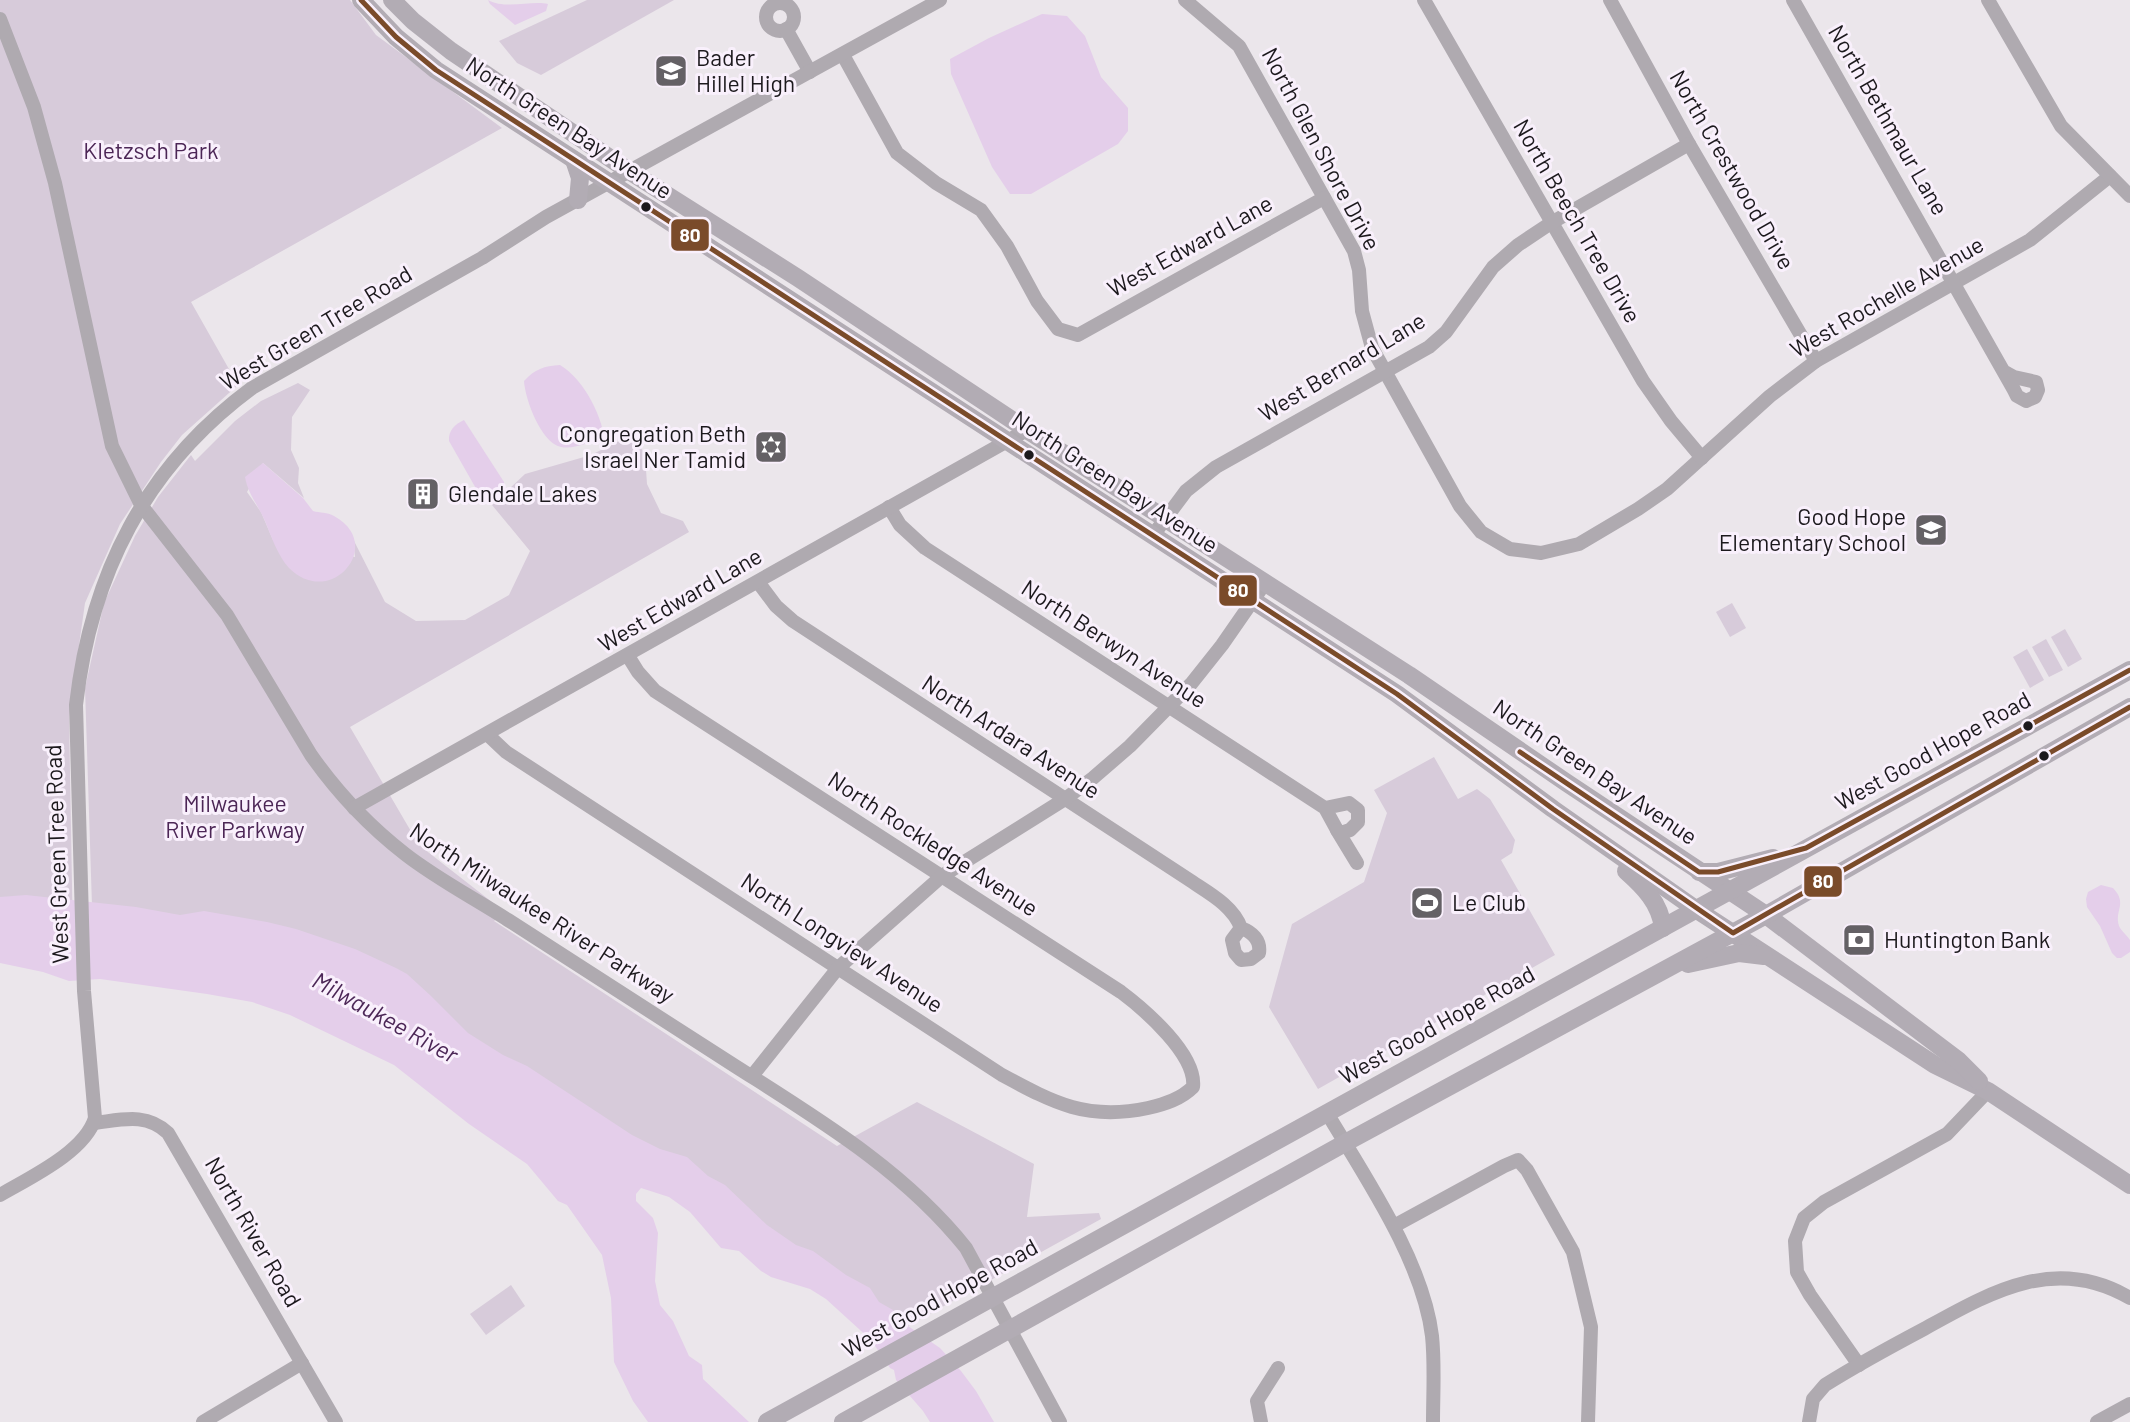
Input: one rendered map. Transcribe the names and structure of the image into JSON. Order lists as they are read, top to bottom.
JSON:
{
  "streets": {
    "main road": ["North Green Bay Avenue", "West Good Hope Road"],
    "street": [
      "North Bethmaur Lane",
      "North Glen Shore Drive",
      "North Crestwood Drive",
      "North Beech Tree Drive",
      "West Edward Lane",
      "West Rochelle Avenue",
      "West Green Tree Road",
      "West Bernard Lane",
      "North Berwyn Avenue",
      "North Ardara Avenue",
      "North Rockledge Avenue",
      "North Milwaukee River Parkway",
      "North Longview Avenue",
      "North River Road"
    ]
  },
  "crossings": [
    ["North Bethmaur Lane", "West Rochelle Avenue"],
    ["North Green Bay Avenue", "West Edward Lane"],
    ["North Green Bay Avenue", "West Green Tree Road"],
    ["North Green Bay Avenue", "West Bernard Lane"],
    ["North Green Bay Avenue", "West Good Hope Road"],
    ["North Glen Shore Drive", "West Edward Lane"],
    ["North Glen Shore Drive", "West Rochelle Avenue"],
    ["North Glen Shore Drive", "West Bernard Lane"],
    ["North Crestwood Drive", "West Rochelle Avenue"],
    ["North Crestwood Drive", "West Bernard Lane"],
    ["North Beech Tree Drive", "West Rochelle Avenue"],
    ["North Beech Tree Drive", "West Bernard Lane"],
    ["West Edward Lane", "West Green Tree Road"],
    ["West Edward Lane", "North Berwyn Avenue"],
    ["West Edward Lane", "North Ardara Avenue"],
    ["West Edward Lane", "North Rockledge Avenue"],
    ["West Edward Lane", "North Milwaukee River Parkway"],
    ["West Edward Lane", "North Longview Avenue"],
    ["West Green Tree Road", "North Milwaukee River Parkway"],
    ["West Green Tree Road", "North River Road"],
    ["West Good Hope Road", "North Milwaukee River Parkway"],
    ["North Rockledge Avenue", "North Longview Avenue"]
  ],
  "water": ["Milwaukee River"],
  "parks": ["Kletzsch Park", "Milwaukee River Parkway"],
  "places": {
    "school or university": ["Bader Hillel High", "Good Hope Elementary School"],
    "synagogue": ["Congregation Beth Israel Ner Tamid"],
    "building": ["Glendale Lakes"],
    "sports": ["Le Club"],
    "bank": ["Huntington Bank"]
  },
  "lines": ["transit line 80"]
}
